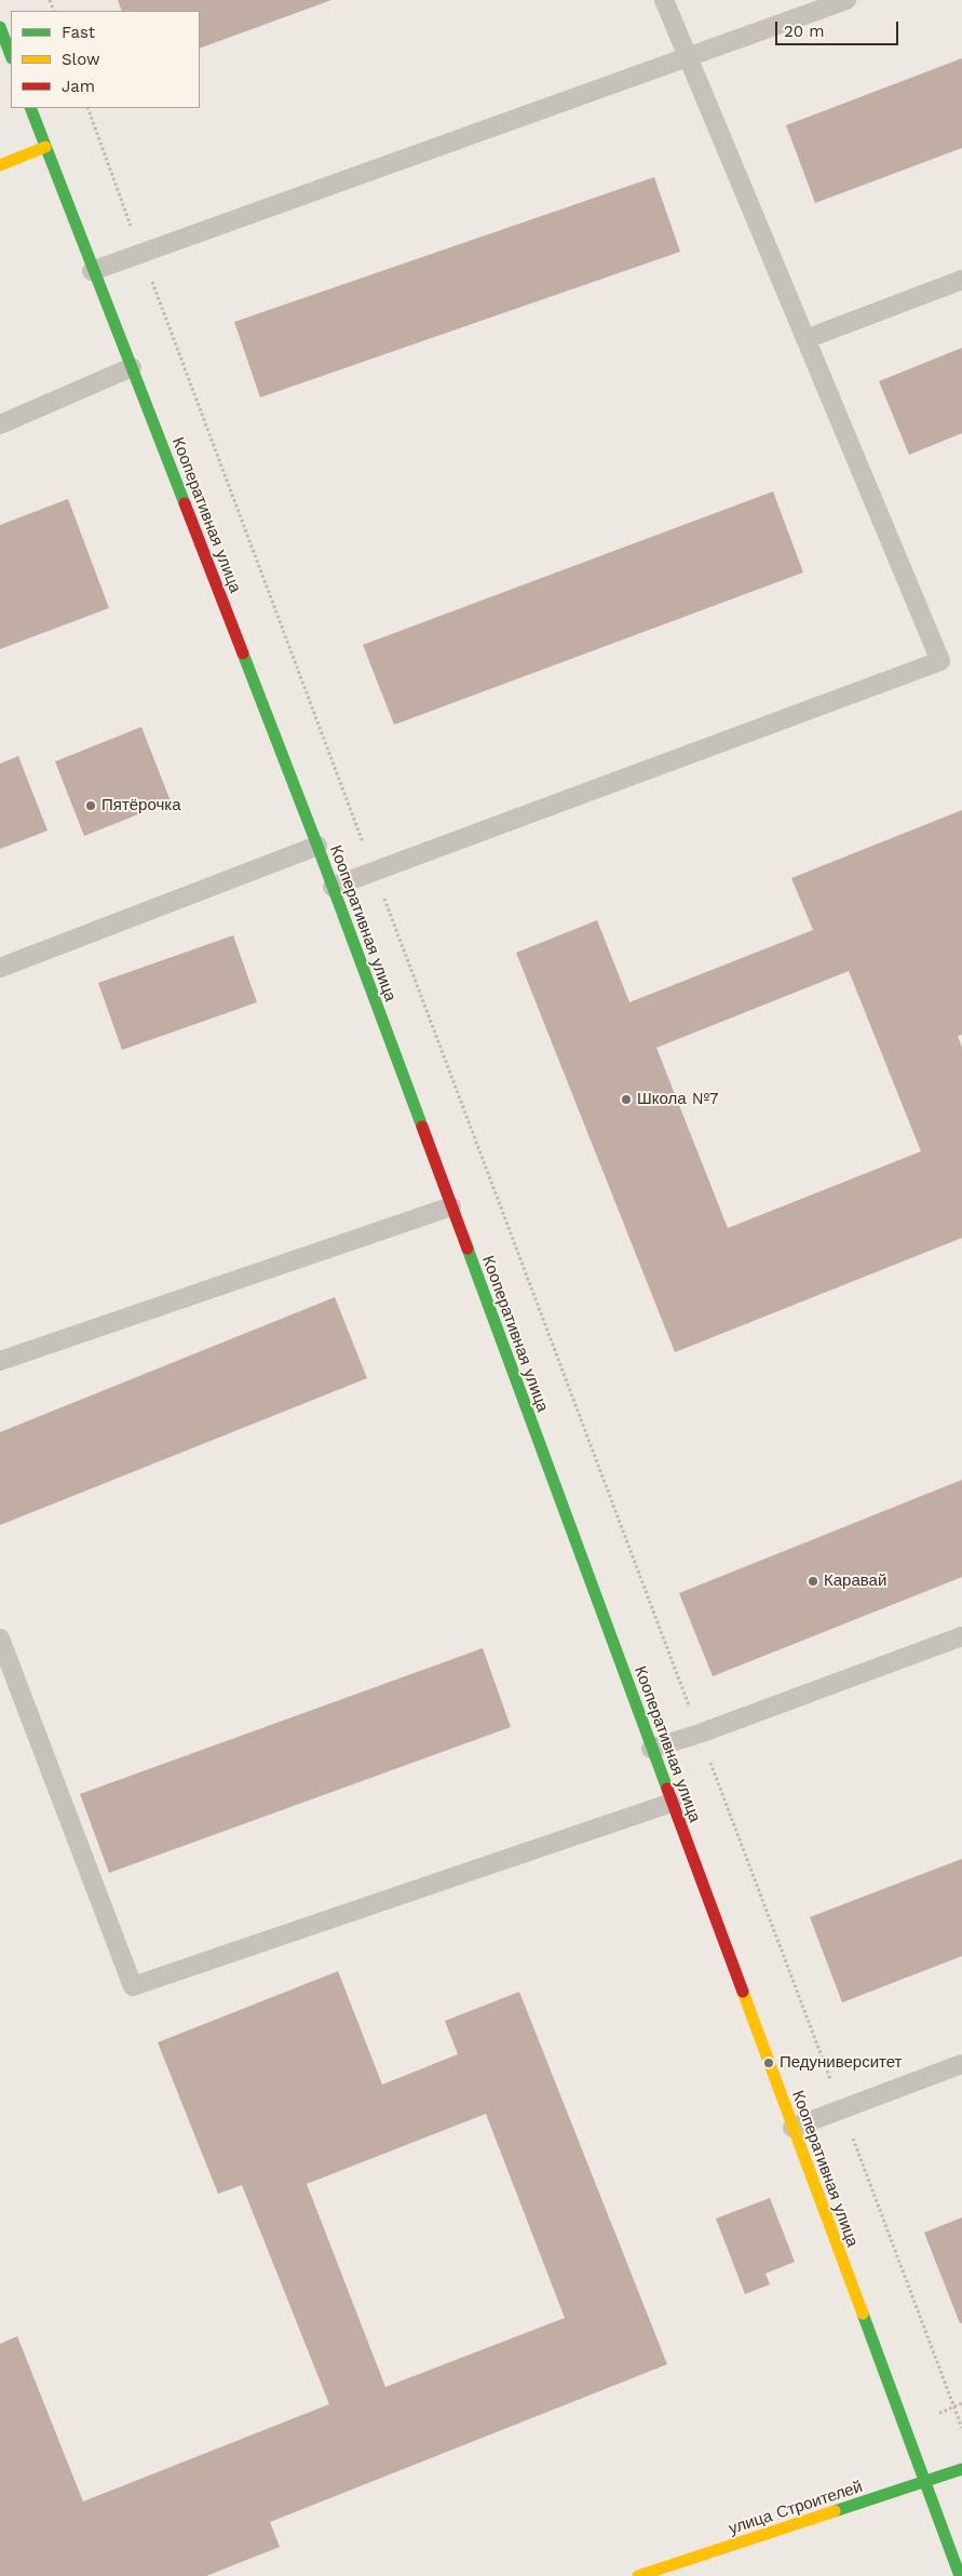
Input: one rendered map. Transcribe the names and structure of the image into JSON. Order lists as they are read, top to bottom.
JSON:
{
  "streets": {
    "street": ["Кооперативная улица", "улица Строителей"]
  },
  "crossings": [
    ["Кооперативная улица", "улица Строителей"]
  ],
  "places": [
    "Пятёрочка",
    "Школа №7",
    "Каравай",
    "Педуниверситет"
  ],
  "legend": ["Fast", "Slow", "Jam"],
  "scale_bar": "20 m"
}
